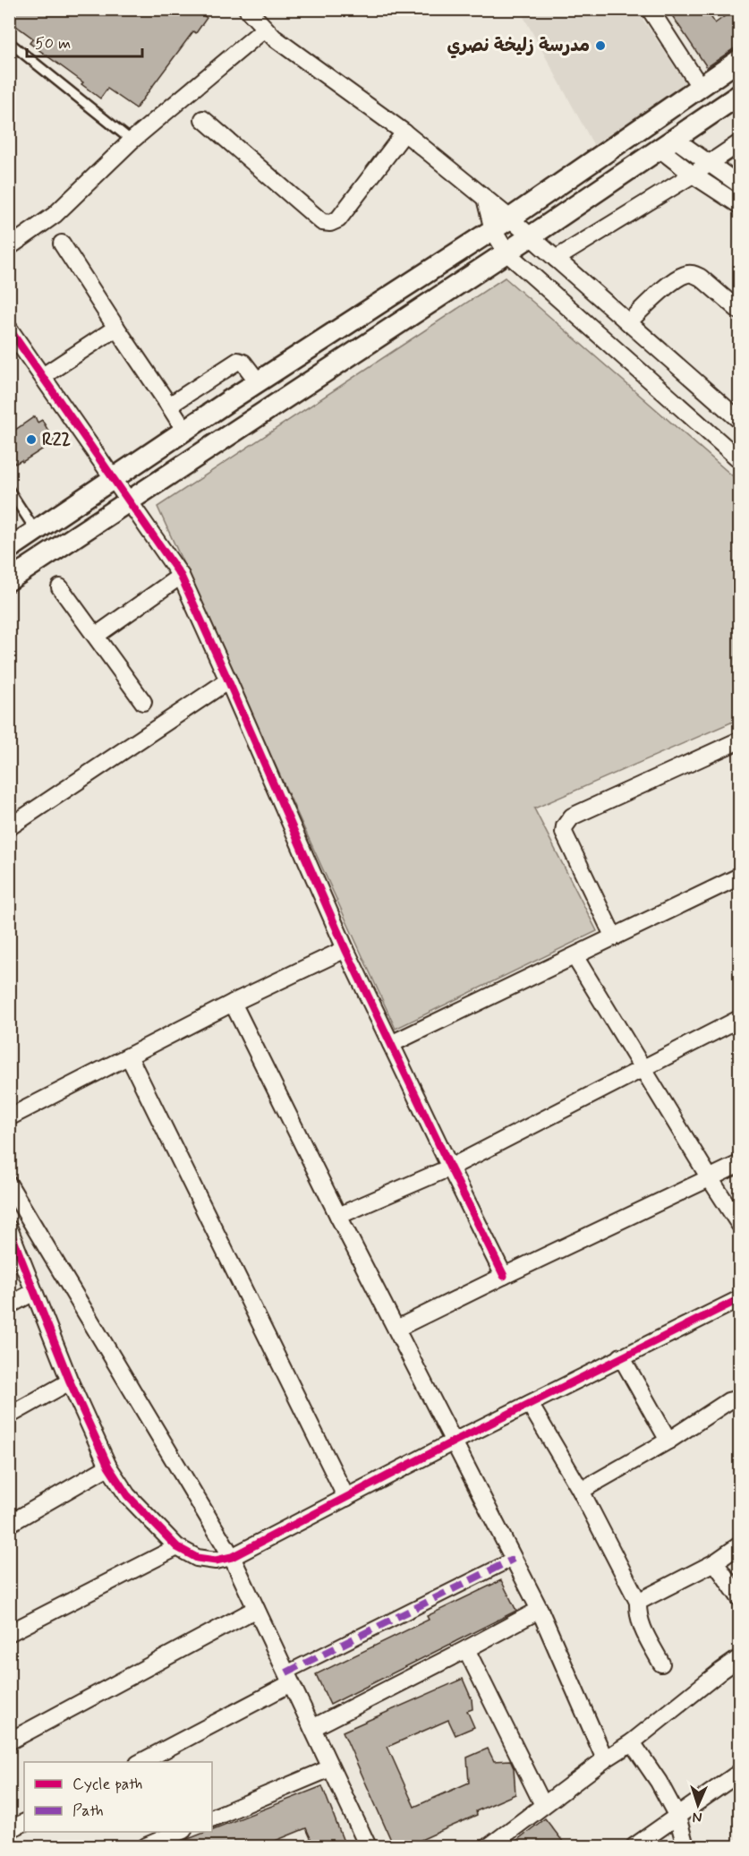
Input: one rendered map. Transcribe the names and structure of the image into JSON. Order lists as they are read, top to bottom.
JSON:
{
  "places": ["مدرسة زليخة نصري", "R22"],
  "legend": ["Cycle path", "Path"],
  "scale_bar": "50 m",
  "north": "bottom"
}
